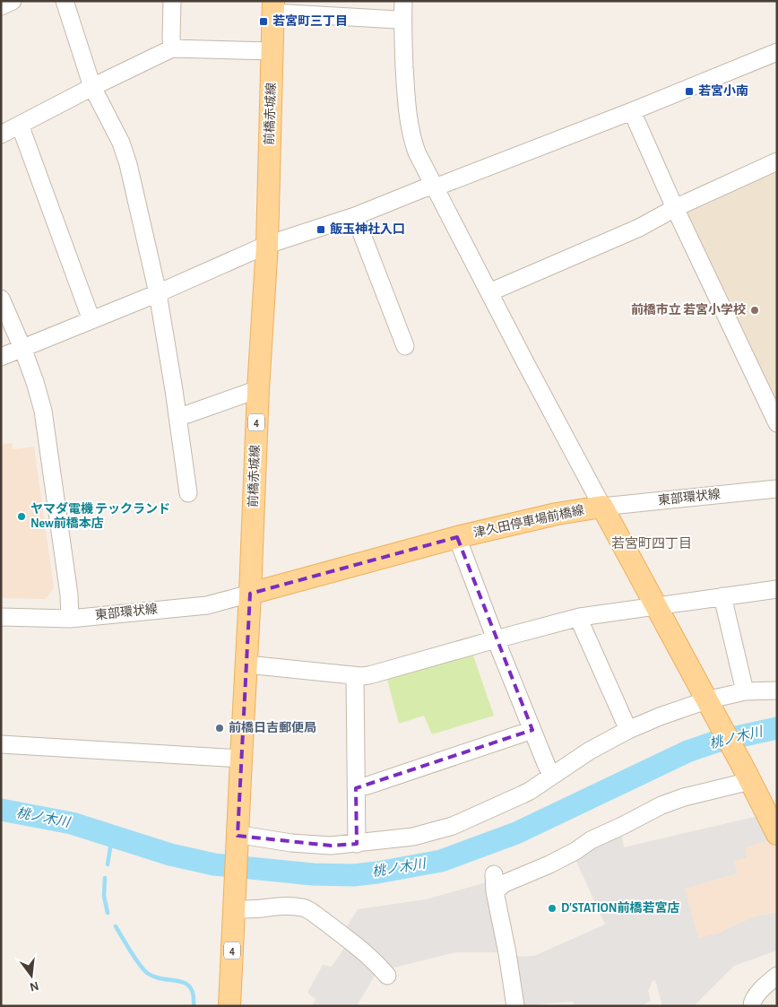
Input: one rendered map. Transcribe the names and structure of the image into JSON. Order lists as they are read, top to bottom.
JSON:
{
  "streets": {
    "main road": ["前橋赤城線", "4", "津久田停車場前橋線"],
    "street": ["東部環状線"]
  },
  "crossings": [
    ["前橋赤城線", "4"],
    ["前橋赤城線", "東部環状線"],
    ["前橋赤城線", "津久田停車場前橋線"],
    ["東部環状線", "津久田停車場前橋線"]
  ],
  "districts": ["若宮町四丁目"],
  "water": ["桃ノ木川"],
  "places": {
    "transit": ["若宮町三丁目", "若宮小南", "飯玉神社入口"],
    "other": [
      "前橋市立 若宮小学校",
      "ヤマダ電機 テックランド New前橋本店",
      "前橋日吉郵便局",
      "D'STATION前橋若宮店"
    ]
  },
  "north": "bottom"
}
